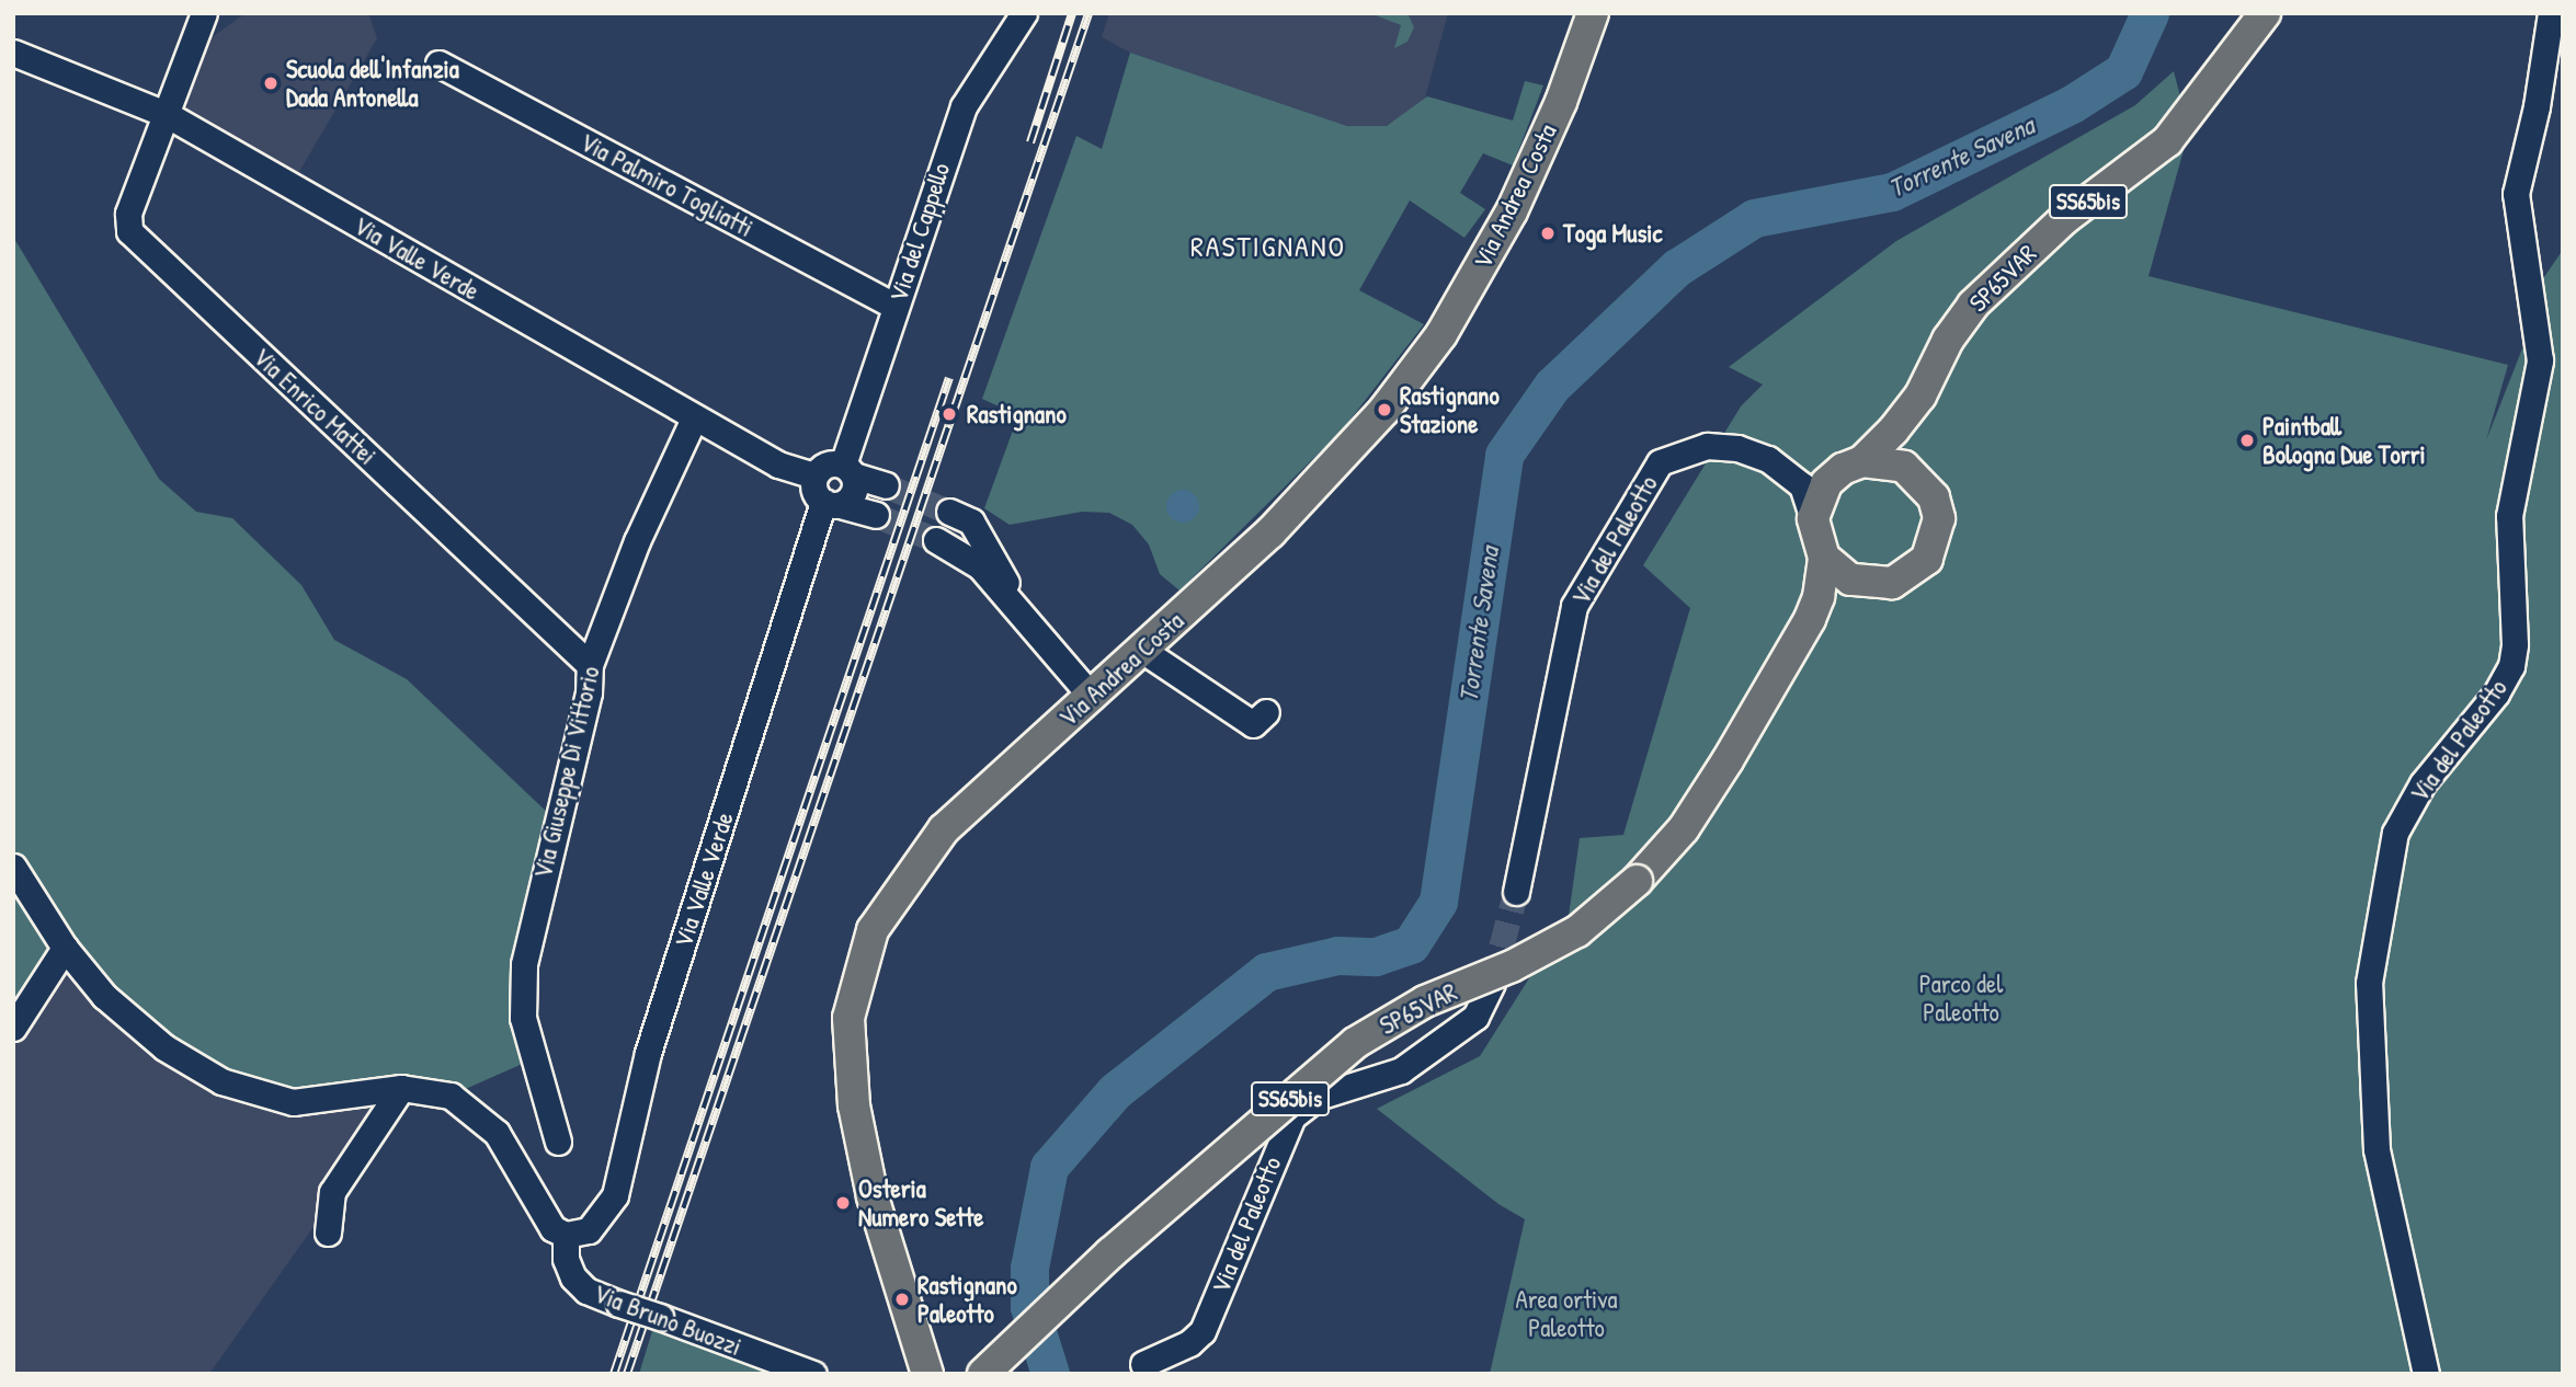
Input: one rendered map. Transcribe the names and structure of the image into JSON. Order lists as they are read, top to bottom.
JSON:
{
  "streets": {
    "main road": ["Via Andrea Costa", "SS65bis", "SP65VAR"],
    "street": [
      "Via Palmiro Togliatti",
      "Via del Cappello",
      "Via Valle Verde",
      "Via Enrico Mattei",
      "Via del Paleotto",
      "Via Giuseppe Di Vittorio",
      "Via Bruno Buozzi"
    ]
  },
  "crossings": [
    ["Via Palmiro Togliatti", "Via del Cappello"],
    ["SS65bis", "SP65VAR"],
    ["Via del Cappello", "Via Valle Verde"],
    ["Via Valle Verde", "Via Enrico Mattei"],
    ["Via Valle Verde", "Via Giuseppe Di Vittorio"],
    ["Via Valle Verde", "Via Bruno Buozzi"],
    ["Via Enrico Mattei", "Via Giuseppe Di Vittorio"]
  ],
  "districts": ["RASTIGNANO"],
  "water": ["Torrente Savena"],
  "parks": ["Parco del Paleotto", "Area ortiva Paleotto"],
  "places": [
    "Scuola dell'Infanzia Dada Antonella",
    "Toga Music",
    "Rastignano Stazione",
    "Rastignano",
    "Paintball Bologna Due Torri",
    "Osteria Numero Sette",
    "Rastignano Paleotto"
  ]
}
